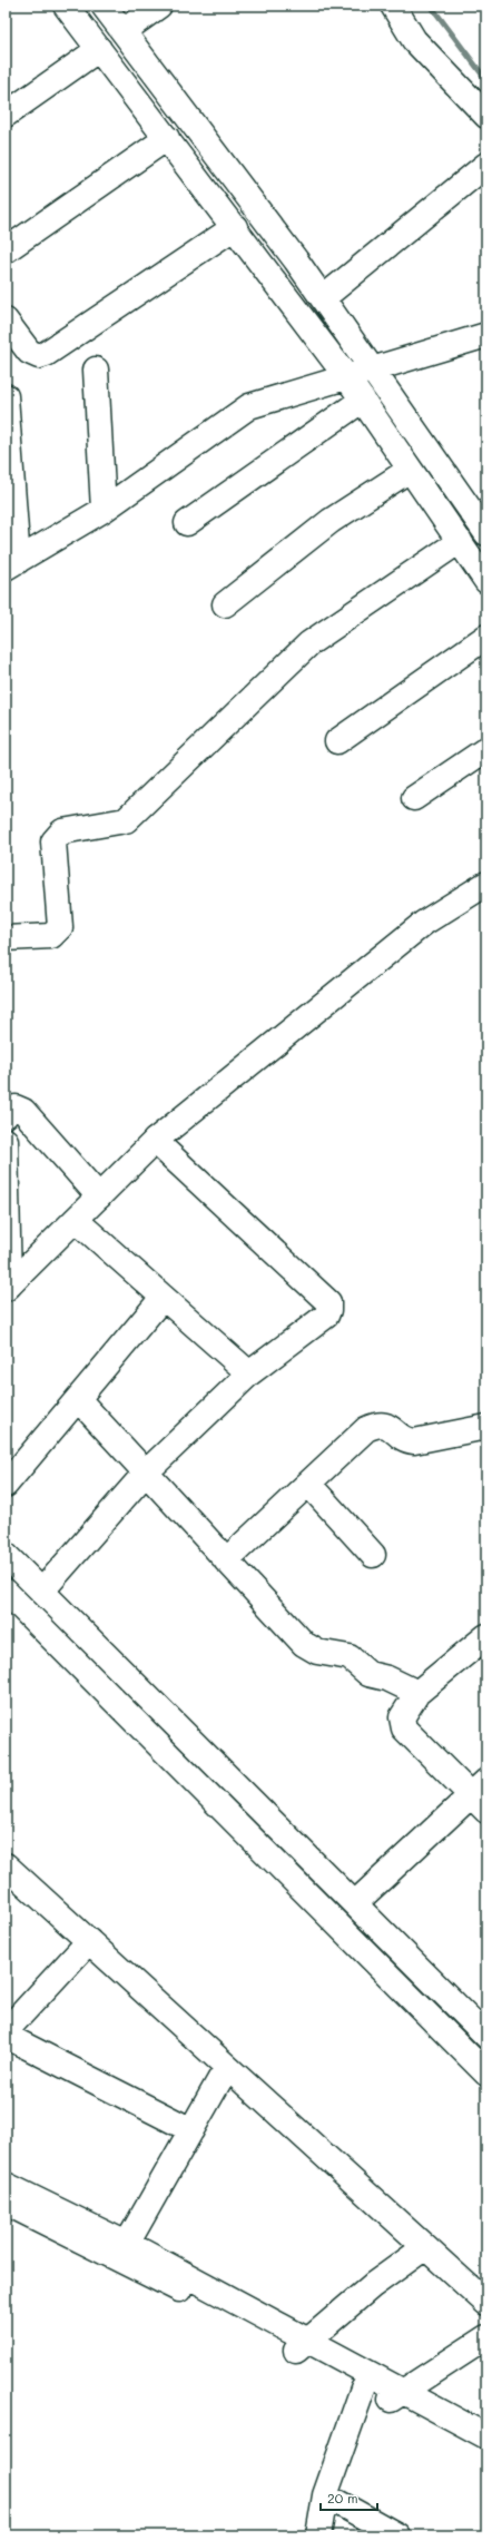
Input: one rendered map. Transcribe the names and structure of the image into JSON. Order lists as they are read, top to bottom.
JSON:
{
  "scale_bar": "20 m"
}
